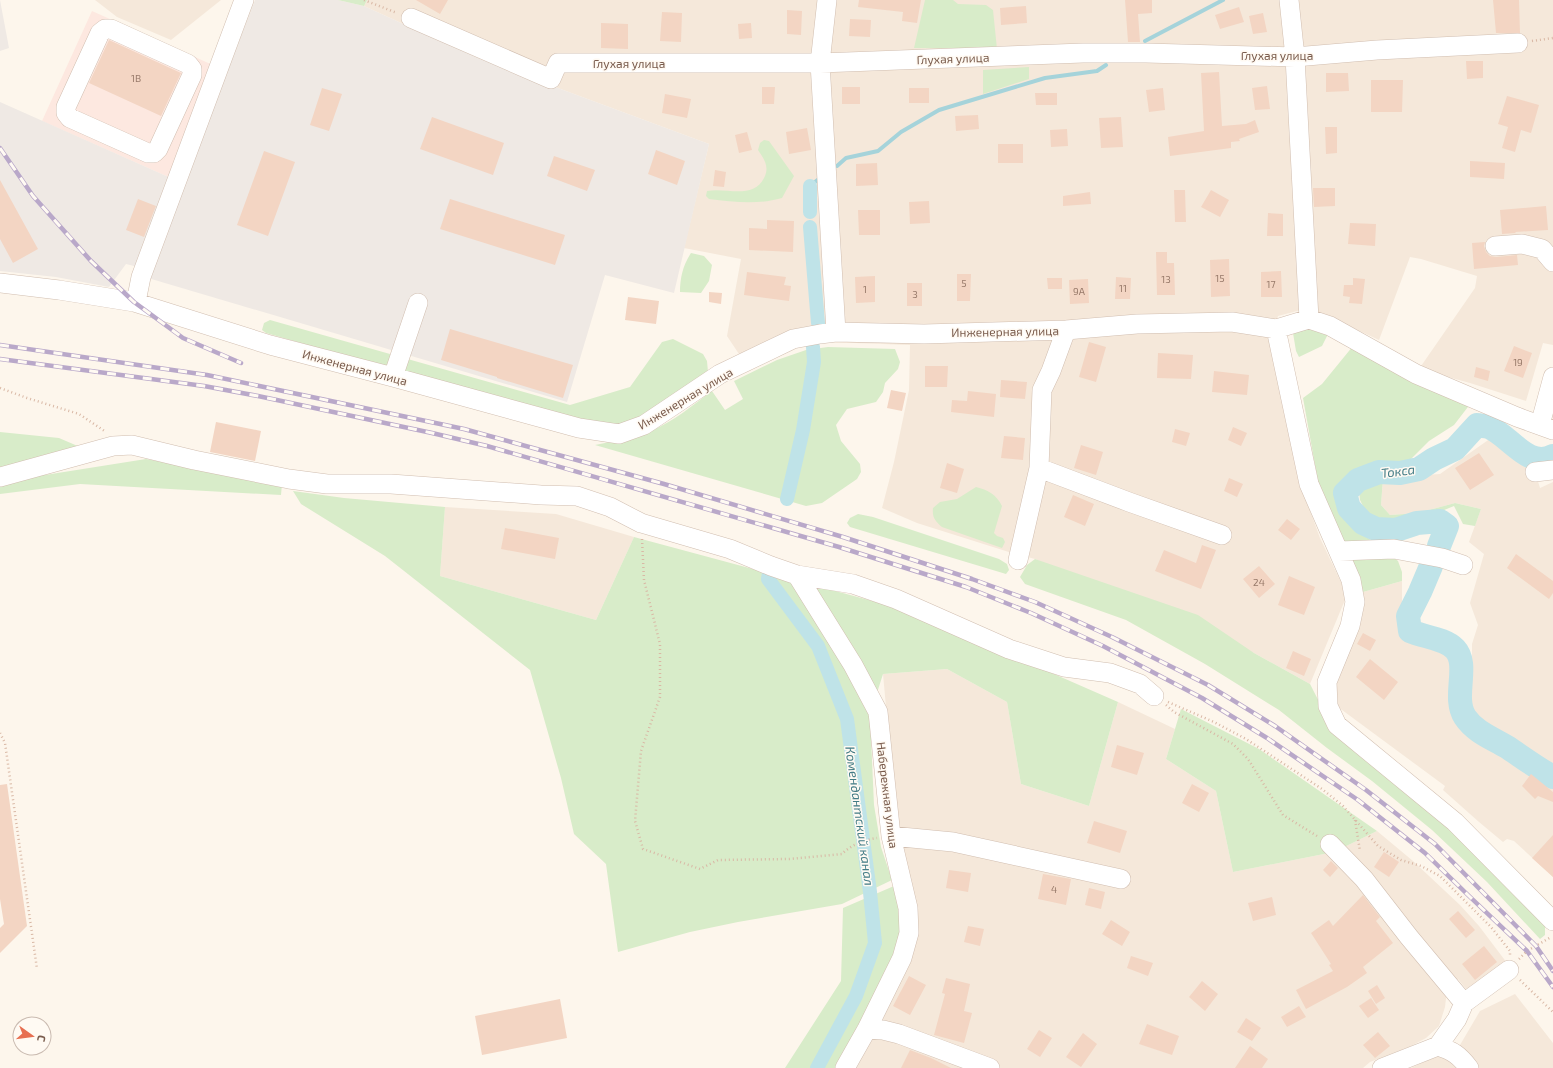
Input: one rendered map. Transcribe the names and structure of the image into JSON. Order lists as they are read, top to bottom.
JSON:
{
  "streets": {
    "street": ["Глухая улица", "Инженерная улица", "Набережная улица"]
  },
  "water": ["Токса", "Комендантский канал"],
  "house_numbers": [
    "1В",
    "15",
    "13",
    "5",
    "17",
    "11",
    "1",
    "9А",
    "3",
    "19",
    "24",
    "4"
  ],
  "north": "right"
}
